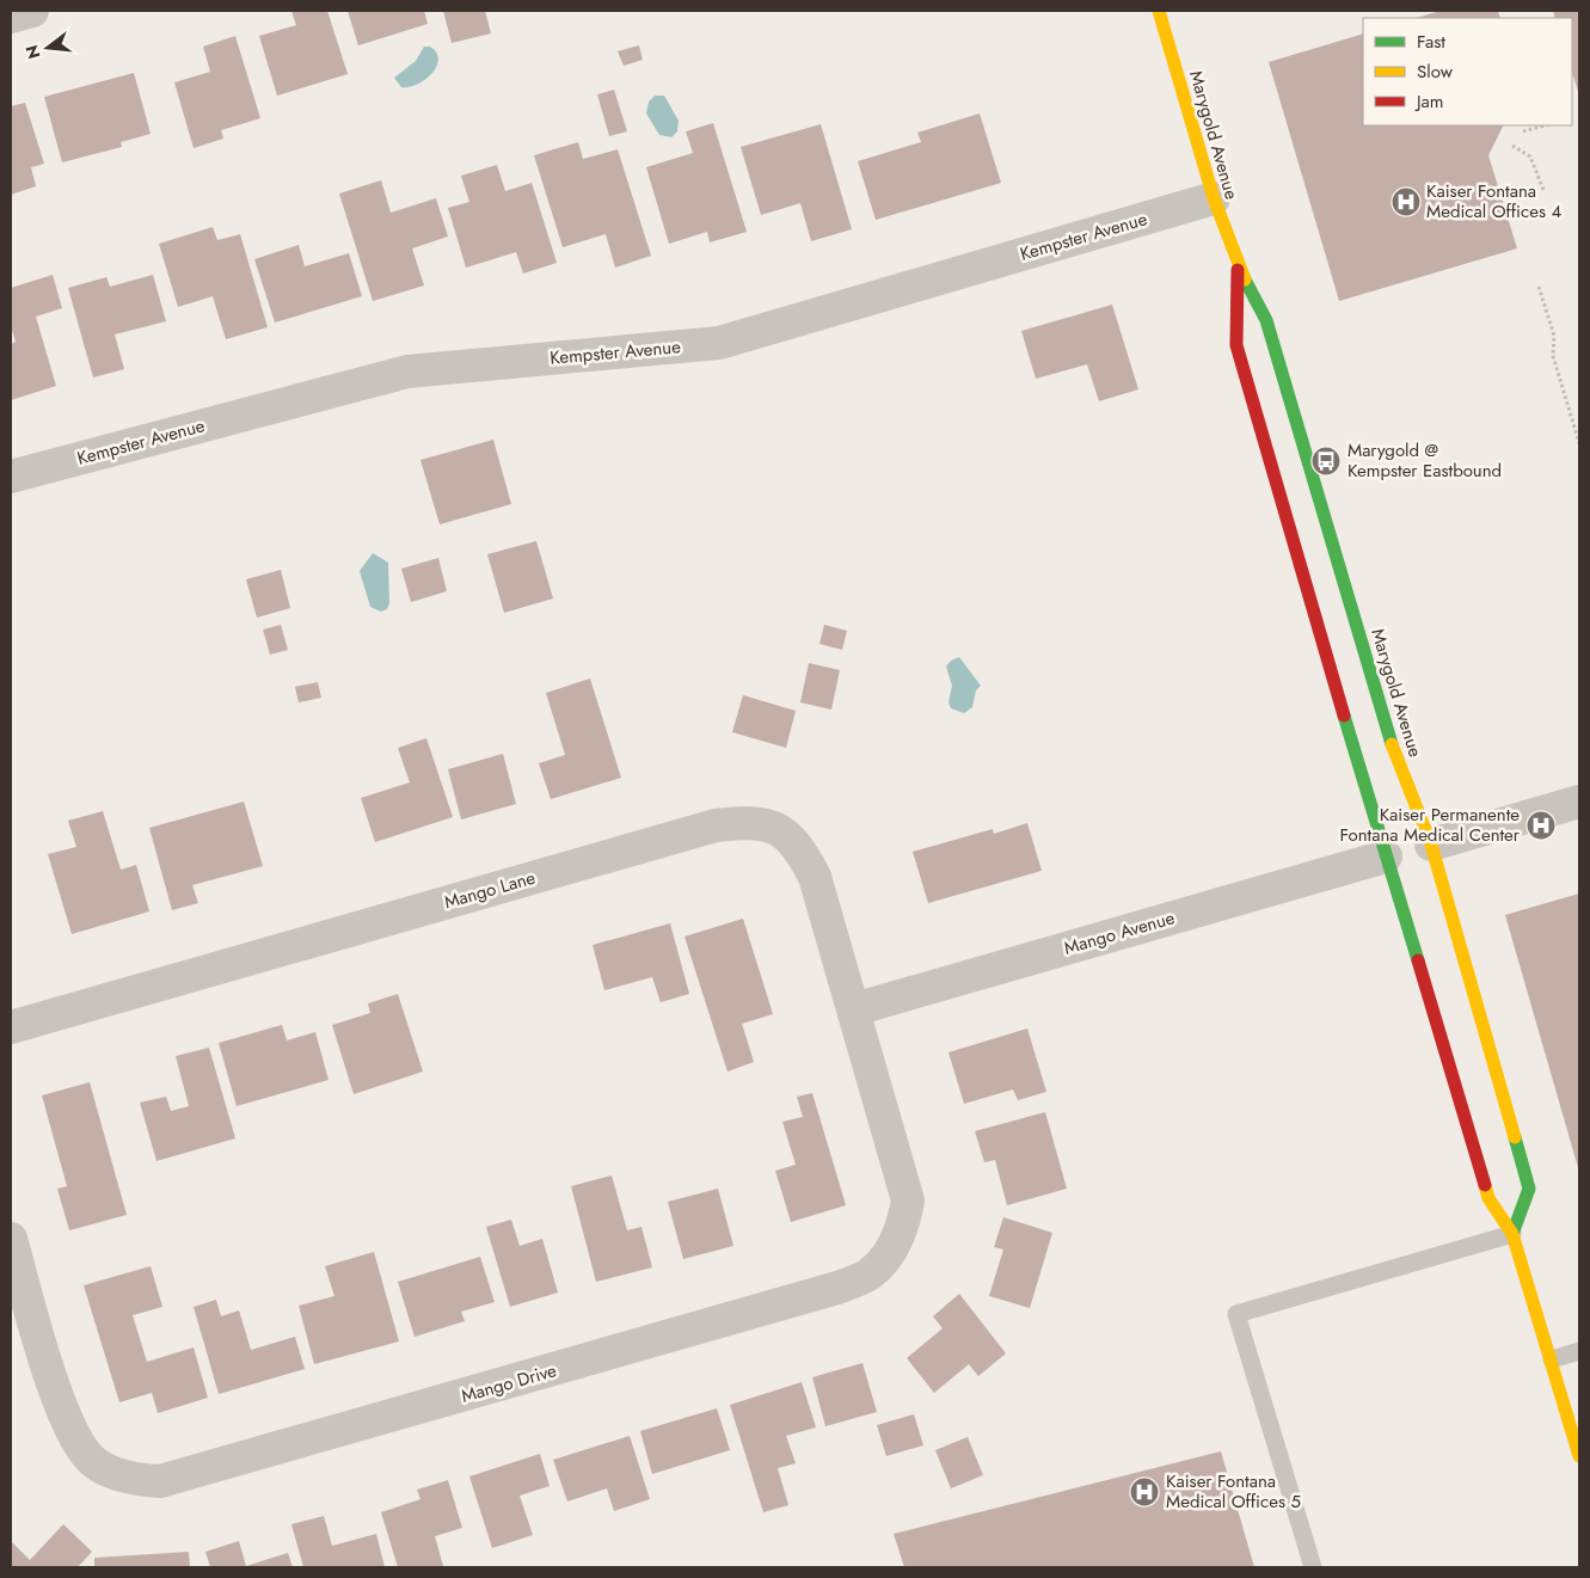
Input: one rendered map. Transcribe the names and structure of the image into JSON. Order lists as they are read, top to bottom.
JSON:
{
  "streets": {
    "street": [
      "Marygold Avenue",
      "Kempster Avenue",
      "Mango Lane",
      "Mango Avenue",
      "Mango Drive"
    ]
  },
  "crossings": [
    ["Marygold Avenue", "Kempster Avenue"],
    ["Marygold Avenue", "Mango Avenue"],
    ["Mango Lane", "Mango Avenue"],
    ["Mango Lane", "Mango Drive"],
    ["Mango Avenue", "Mango Drive"]
  ],
  "places": {
    "hospital": ["Kaiser Fontana Medical Offices 4", "Kaiser Permanente Fontana Medical Center", "Kaiser Fontana Medical Offices 5"],
    "bus stop": ["Marygold @ Kempster Eastbound"]
  },
  "legend": ["Fast", "Slow", "Jam"],
  "north": "left"
}
